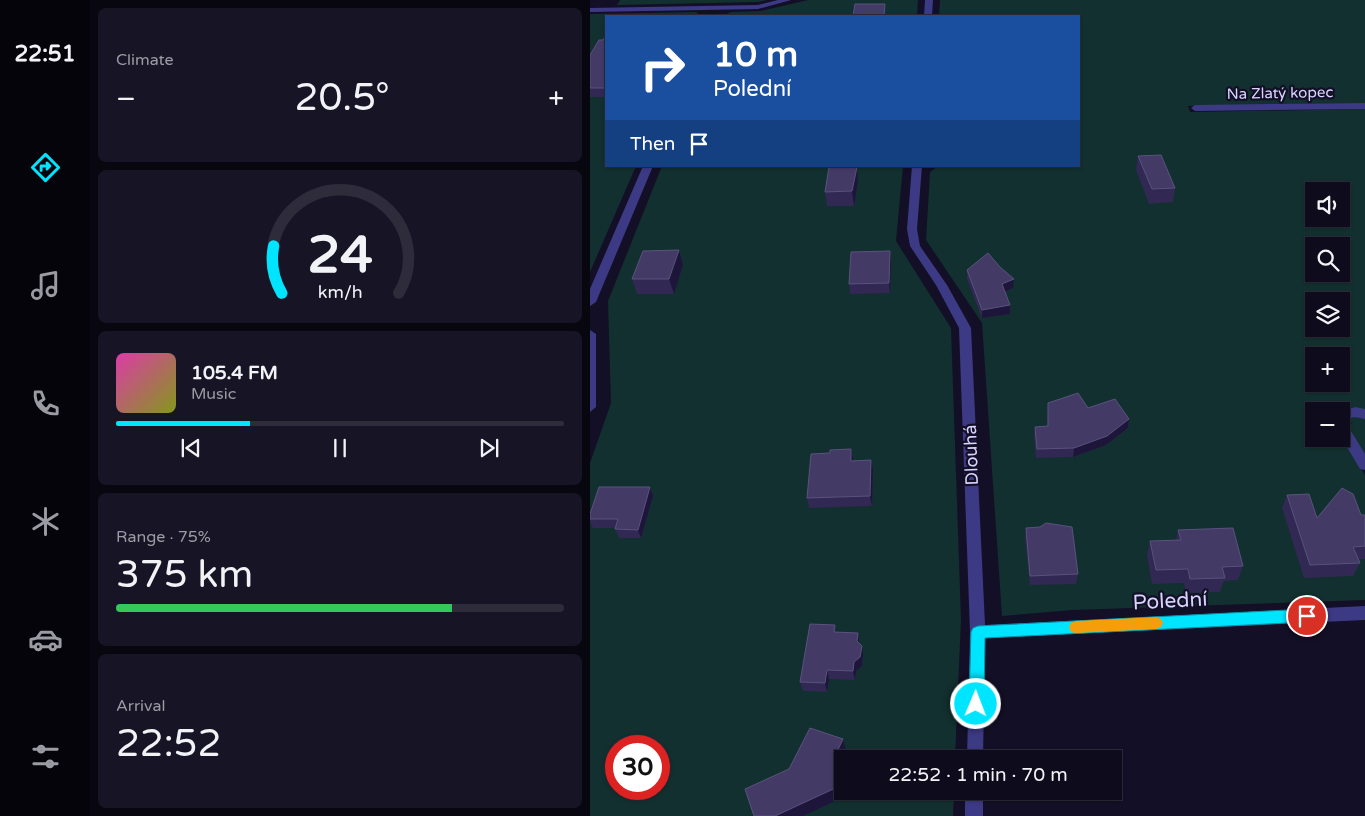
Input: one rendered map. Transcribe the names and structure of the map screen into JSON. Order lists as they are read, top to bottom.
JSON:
{
  "streets": {
    "street": ["Na Zlatý kopec", "Dlouhá", "Polední"]
  },
  "crossings": [
    ["Dlouhá", "Polední"]
  ],
  "page": {
    "tabs": "22:51",
    "tile": [
      "Climate",
      ["Range · 75%", "375 km"],
      ["Arrival", "22:52"]
    ],
    "turn": ["10 m", "Polední"],
    "heat": ["−", "20.5°", "+"],
    "then": "Then",
    "map_buttons": ["+", "−"],
    "song": ["105.4 FM", "Music"],
    "limit": "30",
    "trip": "22:52 · 1 min · 70 m",
    "gauge": ["24", "km/h"]
  }
}
